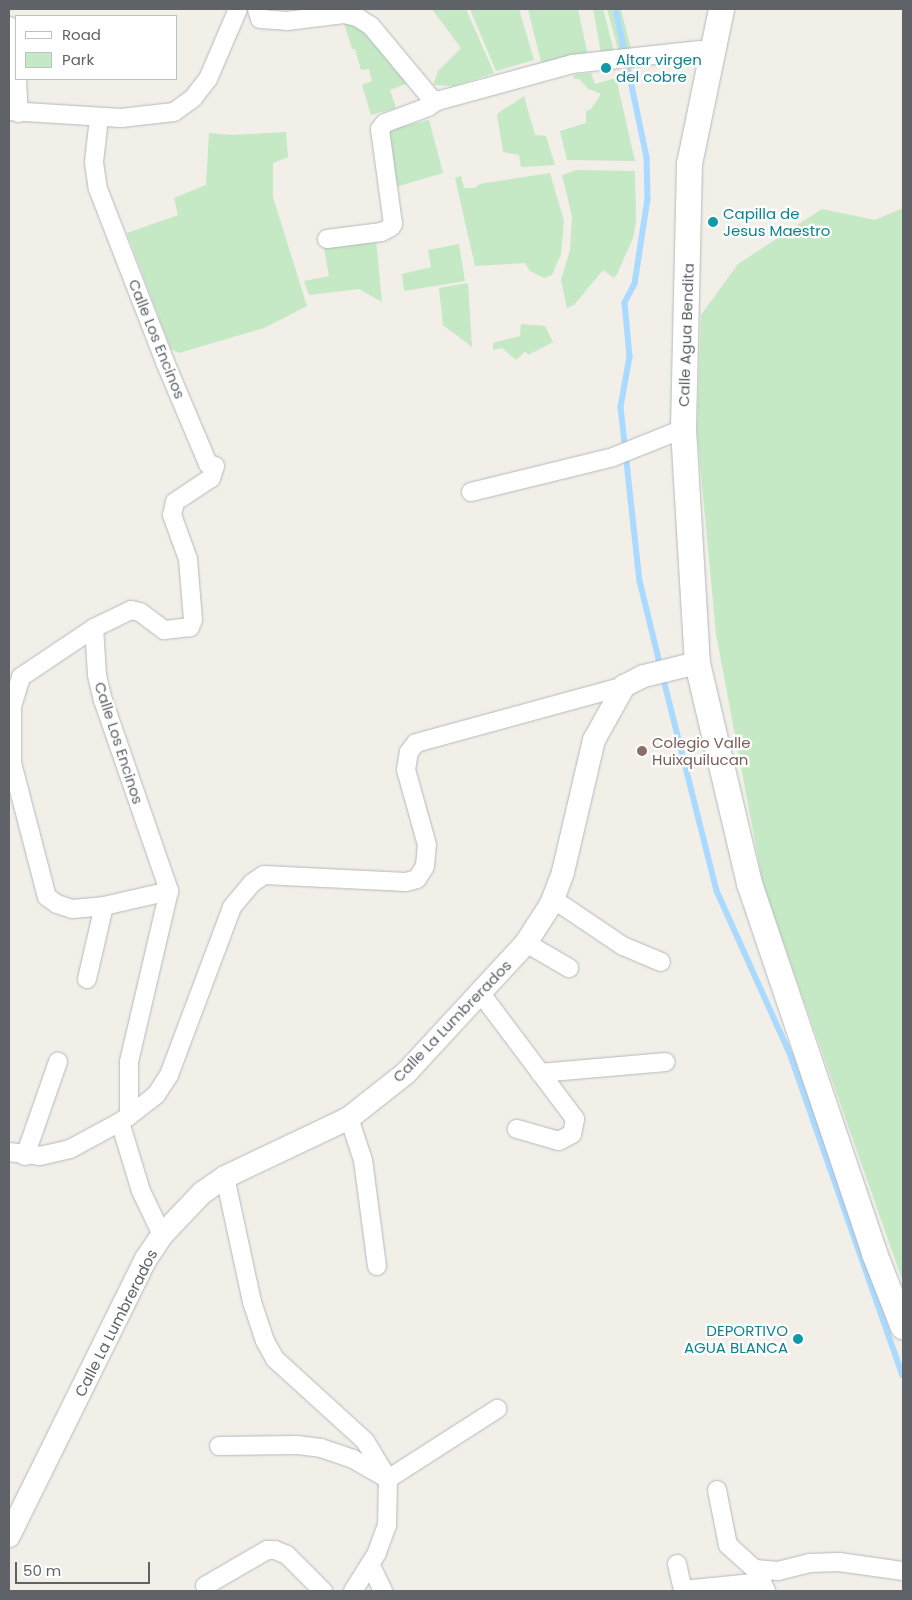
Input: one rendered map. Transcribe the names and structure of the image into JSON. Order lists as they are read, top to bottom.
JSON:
{
  "streets": {
    "main road": ["Calle Agua Bendita"],
    "street": ["Calle Los Encinos", "Calle La Lumbrerados"]
  },
  "places": [
    "Altar virgen del cobre",
    "Capilla de Jesus Maestro",
    "Colegio Valle Huixquilucan",
    "DEPORTIVO AGUA BLANCA"
  ],
  "legend": ["Road", "Park"],
  "scale_bar": "50 m"
}
